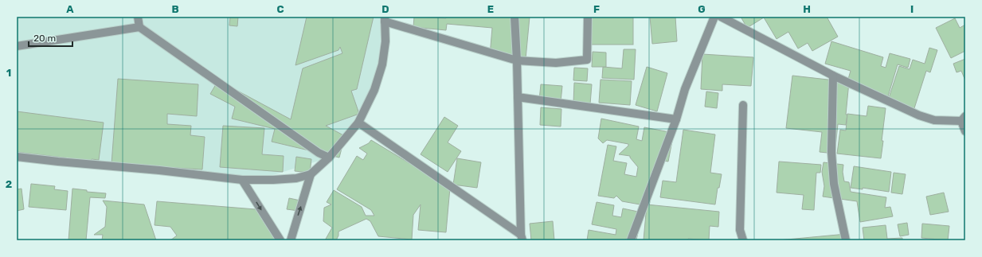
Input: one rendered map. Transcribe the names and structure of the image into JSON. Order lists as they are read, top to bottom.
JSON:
{
  "scale_bar": "20 m",
  "grid": {
    "columns": [
      "A",
      "B",
      "C",
      "D",
      "E",
      "F",
      "G",
      "H",
      "I"
    ],
    "rows": ["1", "2"]
  }
}
